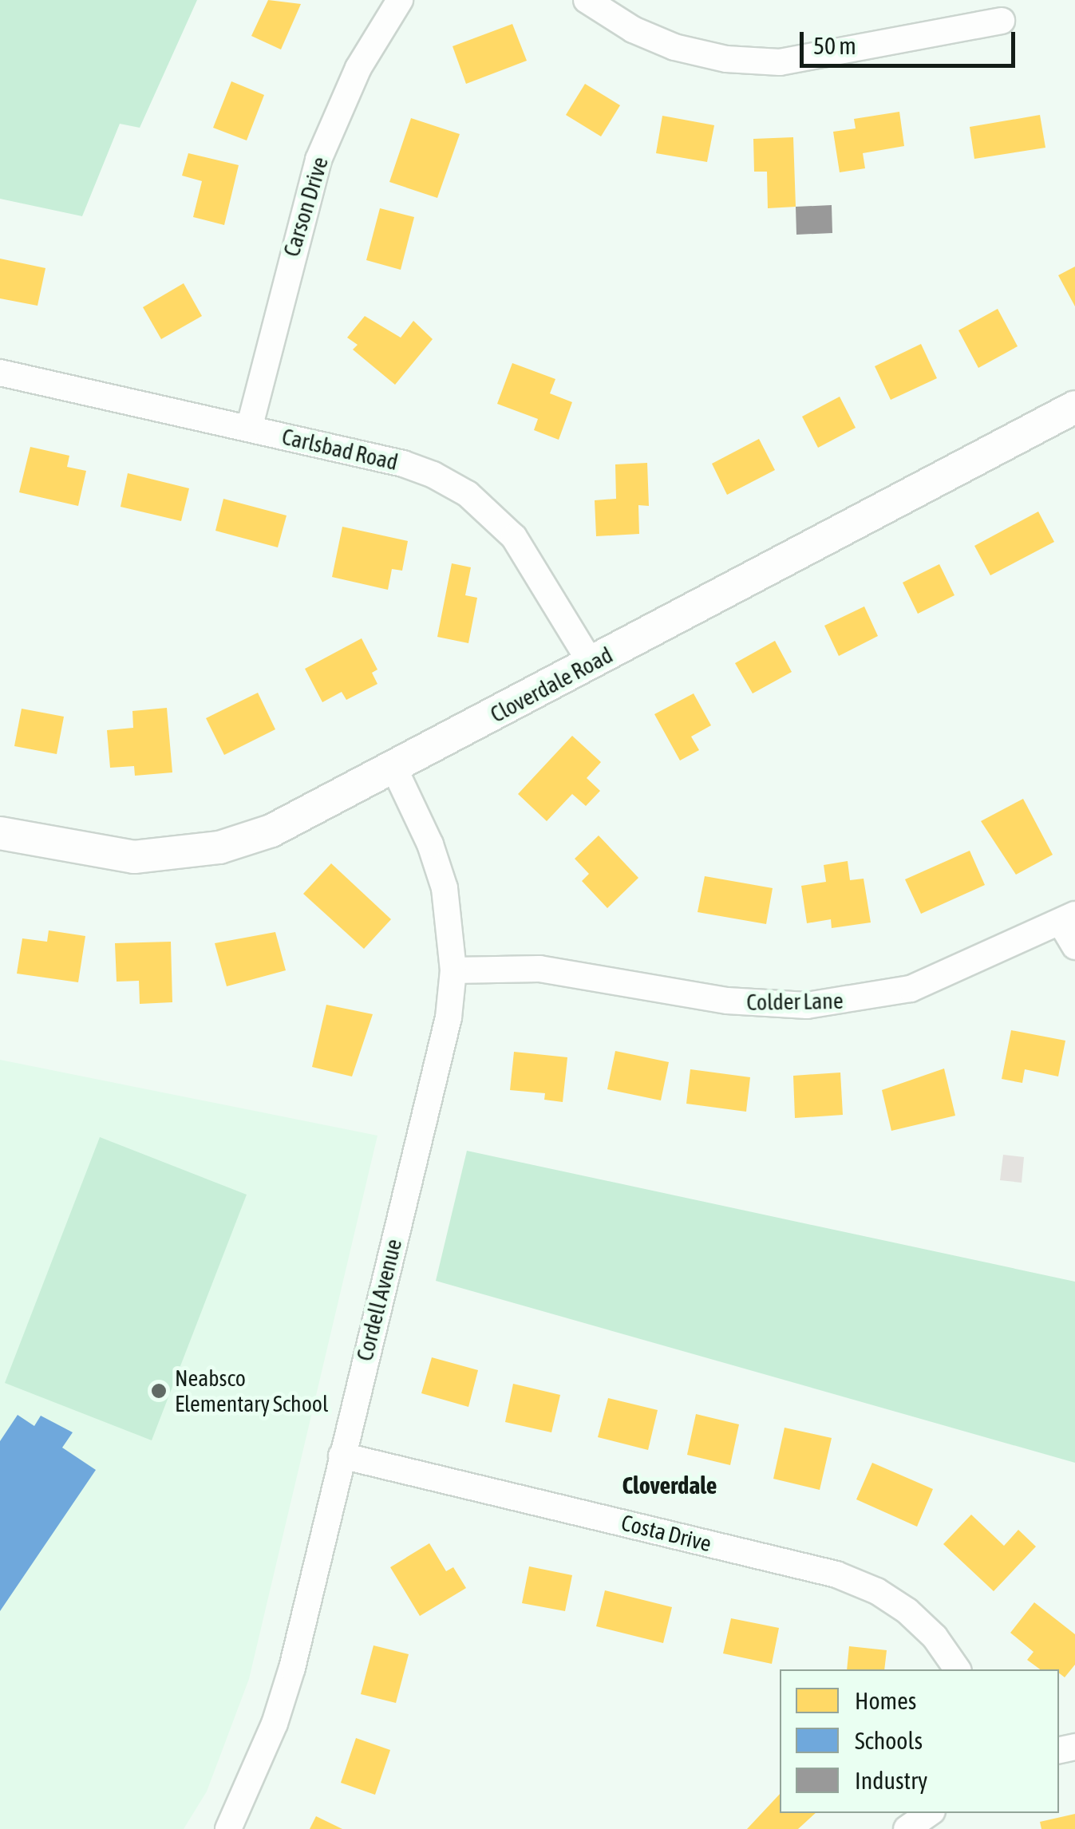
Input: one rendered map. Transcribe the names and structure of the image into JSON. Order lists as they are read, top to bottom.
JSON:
{
  "streets": {
    "street": [
      "Carson Drive",
      "Carlsbad Road",
      "Cloverdale Road",
      "Colder Lane",
      "Cordell Avenue",
      "Costa Drive"
    ]
  },
  "crossings": [
    ["Carson Drive", "Carlsbad Road"],
    ["Carlsbad Road", "Cloverdale Road"],
    ["Cloverdale Road", "Cordell Avenue"],
    ["Colder Lane", "Cordell Avenue"],
    ["Cordell Avenue", "Costa Drive"]
  ],
  "districts": ["Cloverdale"],
  "places": ["Neabsco Elementary School"],
  "legend": ["Homes", "Schools", "Industry"],
  "scale_bar": "50 m"
}
